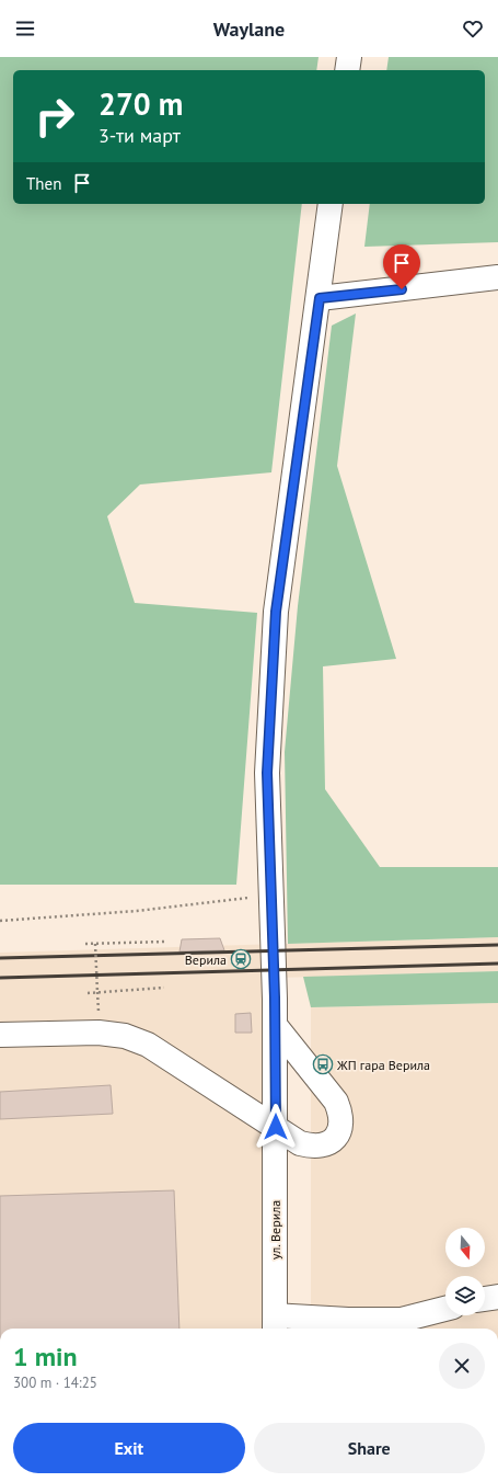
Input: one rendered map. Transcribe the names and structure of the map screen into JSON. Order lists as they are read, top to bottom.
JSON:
{
  "streets": {
    "street": ["ул. Верила"]
  },
  "places": {
    "station": ["Верила"],
    "bus stop": ["ЖП гара Верила"]
  },
  "north": "bottom",
  "page": {
    "header": "Waylane",
    "turn": ["270 m", "3-ти март"],
    "then": "Then",
    "heading": ["1 min", "300 m · 14:25"],
    "buttons": ["Exit", "Share"]
  }
}
